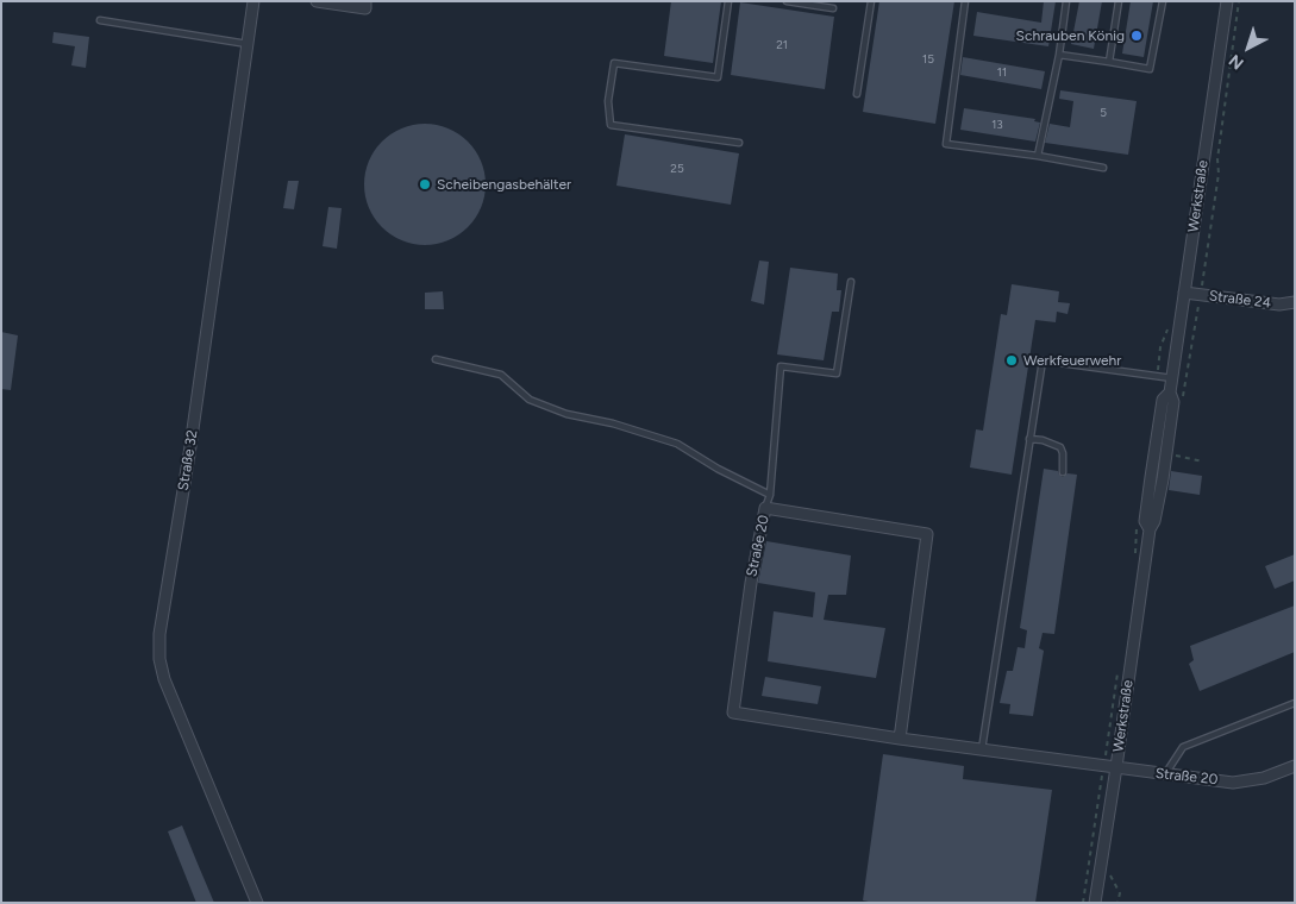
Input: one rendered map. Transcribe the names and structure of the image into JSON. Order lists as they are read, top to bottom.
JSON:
{
  "streets": {
    "street": [
      "Werkstraße",
      "Straße 24",
      "Straße 32",
      "Straße 20"
    ]
  },
  "crossings": [
    ["Werkstraße", "Straße 24"],
    ["Werkstraße", "Straße 20"]
  ],
  "places": ["Schrauben König", "Scheibengasbehälter", "Werkfeuerwehr"],
  "house_numbers": [
    "21",
    "15",
    "11",
    "5",
    "13",
    "25"
  ],
  "north": "bottom left"
}
